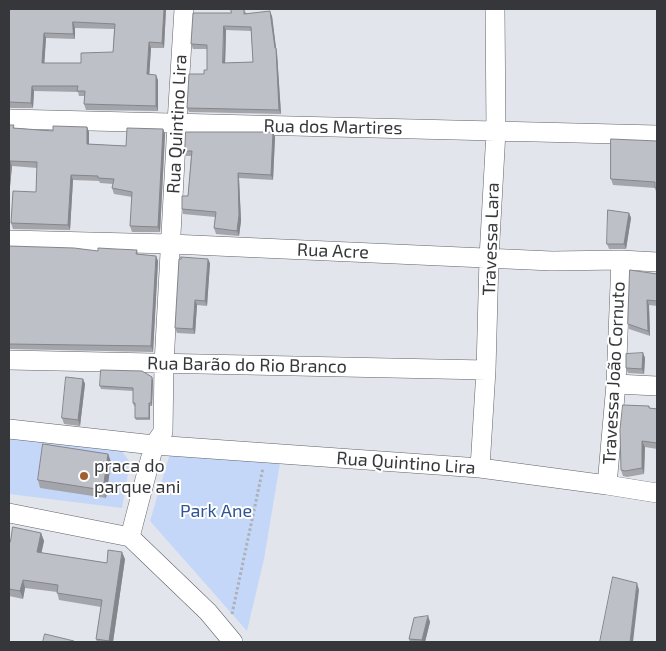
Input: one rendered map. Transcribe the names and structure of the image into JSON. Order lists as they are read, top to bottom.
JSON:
{
  "streets": {
    "street": [
      "Rua Quintino Lira",
      "Rua dos Martires",
      "Travessa Lara",
      "Rua Acre",
      "Rua Barão do Rio Branco",
      "Travessa João Cornuto"
    ]
  },
  "crossings": [
    ["Rua Quintino Lira", "Rua dos Martires"],
    ["Rua Quintino Lira", "Travessa Lara"],
    ["Rua Quintino Lira", "Rua Acre"],
    ["Rua Quintino Lira", "Rua Barão do Rio Branco"],
    ["Rua Quintino Lira", "Travessa João Cornuto"],
    ["Rua dos Martires", "Travessa Lara"],
    ["Travessa Lara", "Rua Acre"],
    ["Travessa Lara", "Rua Barão do Rio Branco"],
    ["Rua Acre", "Travessa João Cornuto"]
  ],
  "parks": ["Park Ane"],
  "places": ["praca do parque ani"]
}
